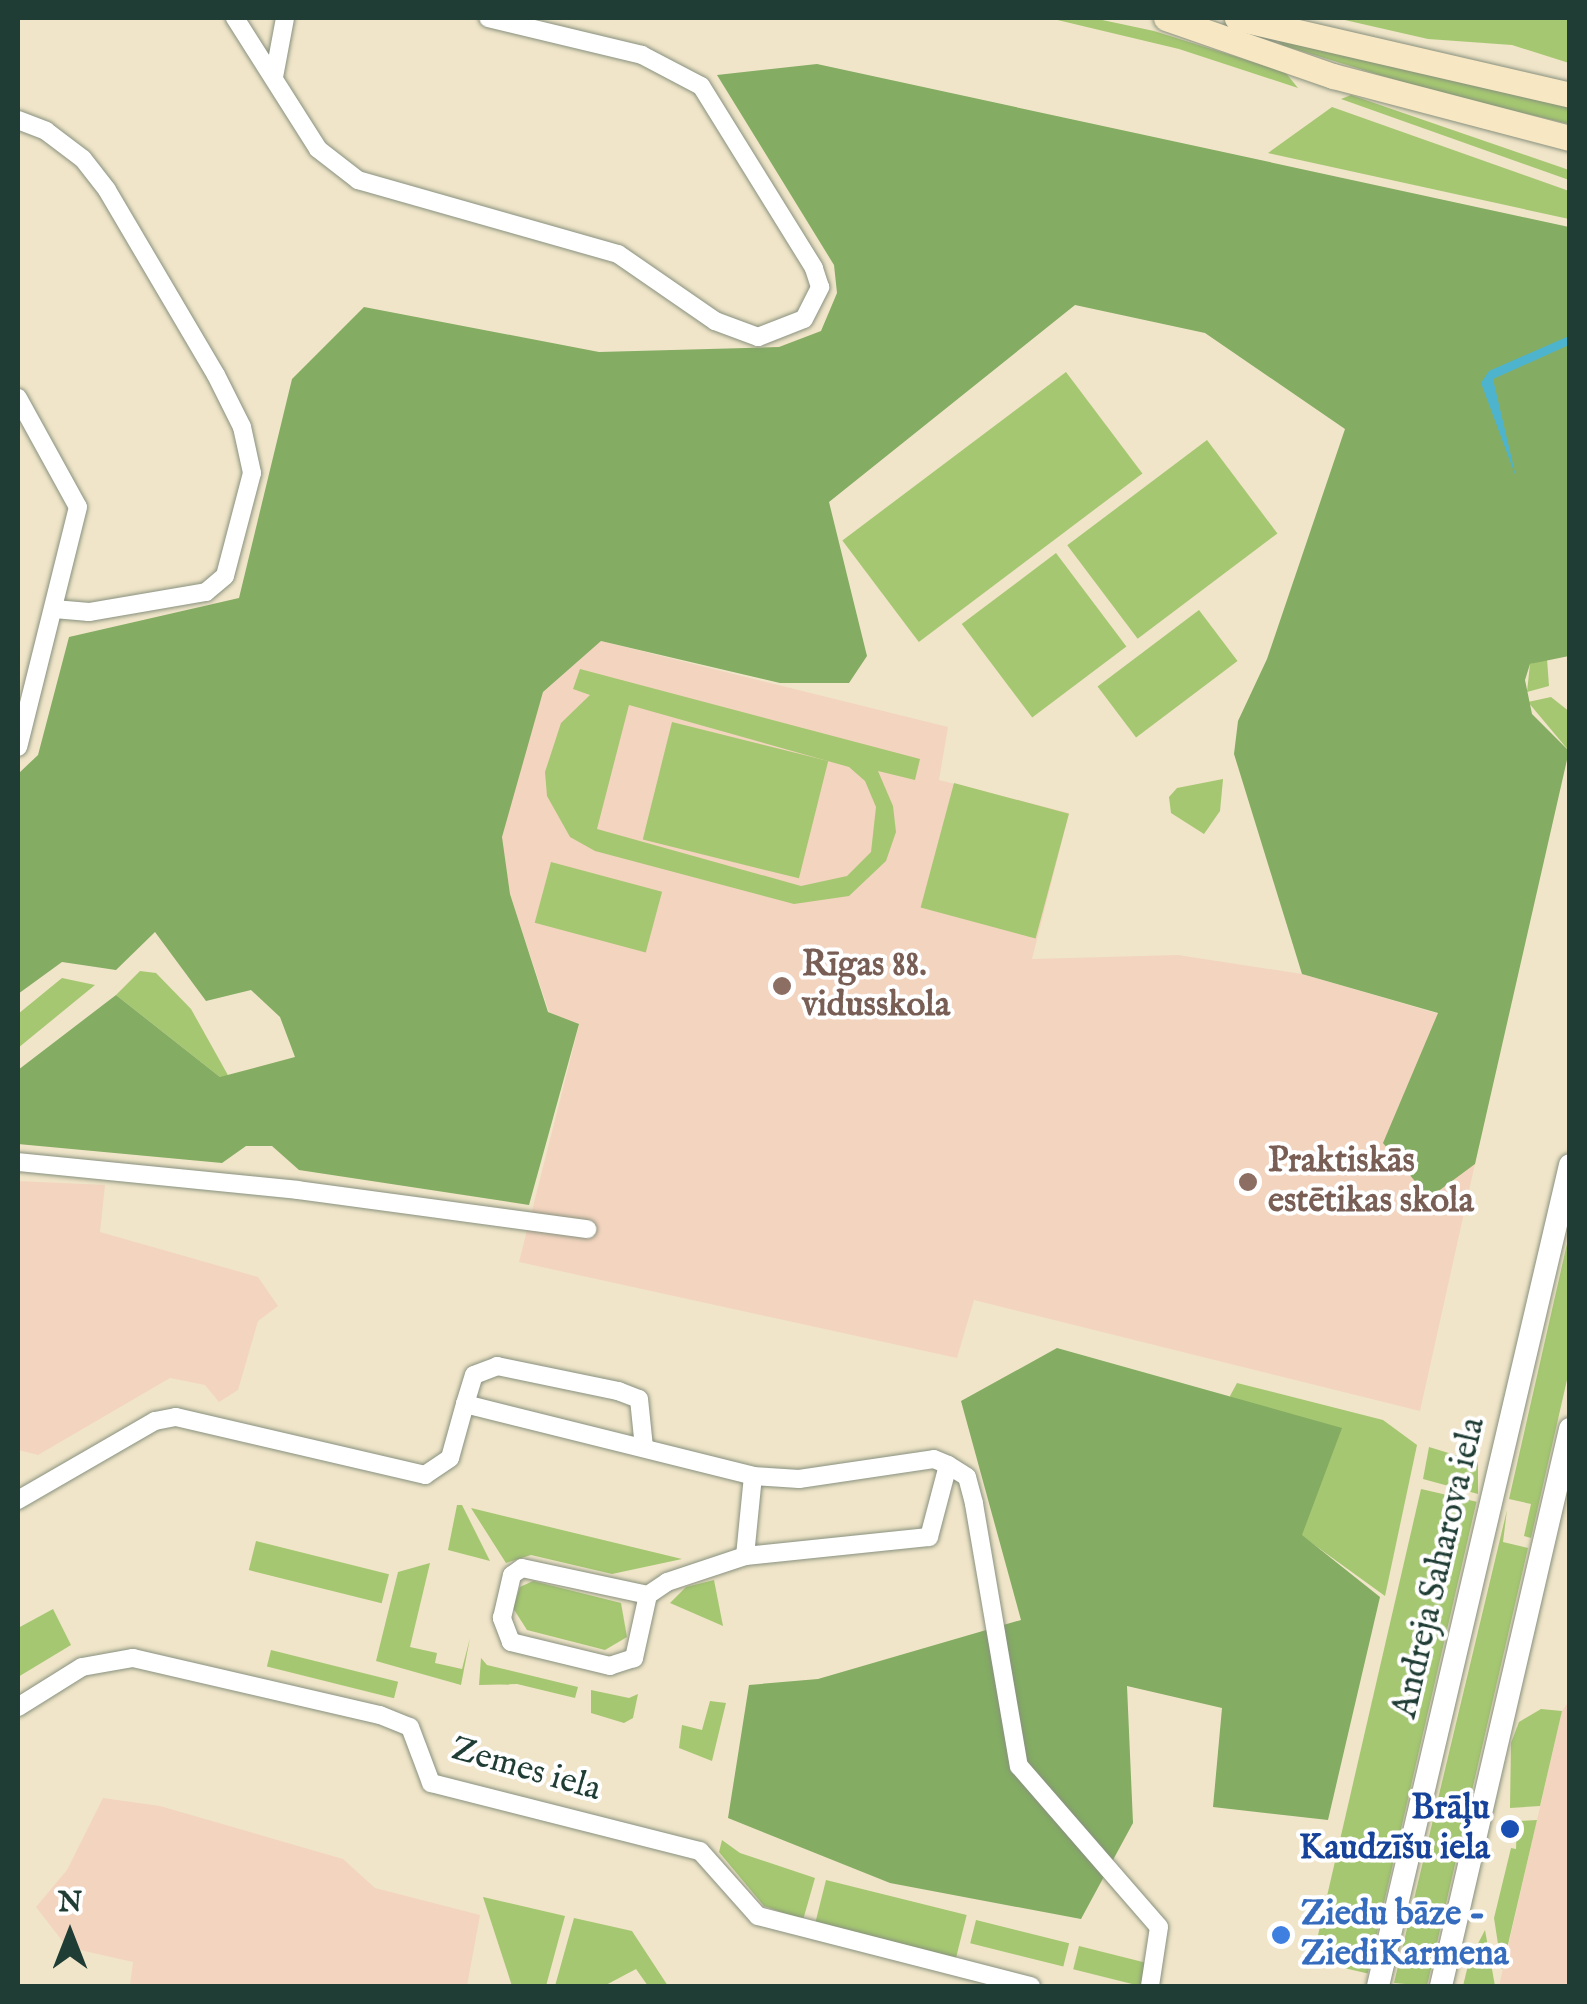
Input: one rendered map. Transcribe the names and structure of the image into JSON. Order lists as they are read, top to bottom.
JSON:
{
  "streets": {
    "street": ["Andreja Saharova iela", "Zemes iela"]
  },
  "places": [
    "Rīgas 88. vidusskola",
    "Praktiskās estētikas skola",
    "Brāļu Kaudzīšu iela",
    "Ziedu bāze - ZiediKarmena"
  ],
  "north": "top"
}
